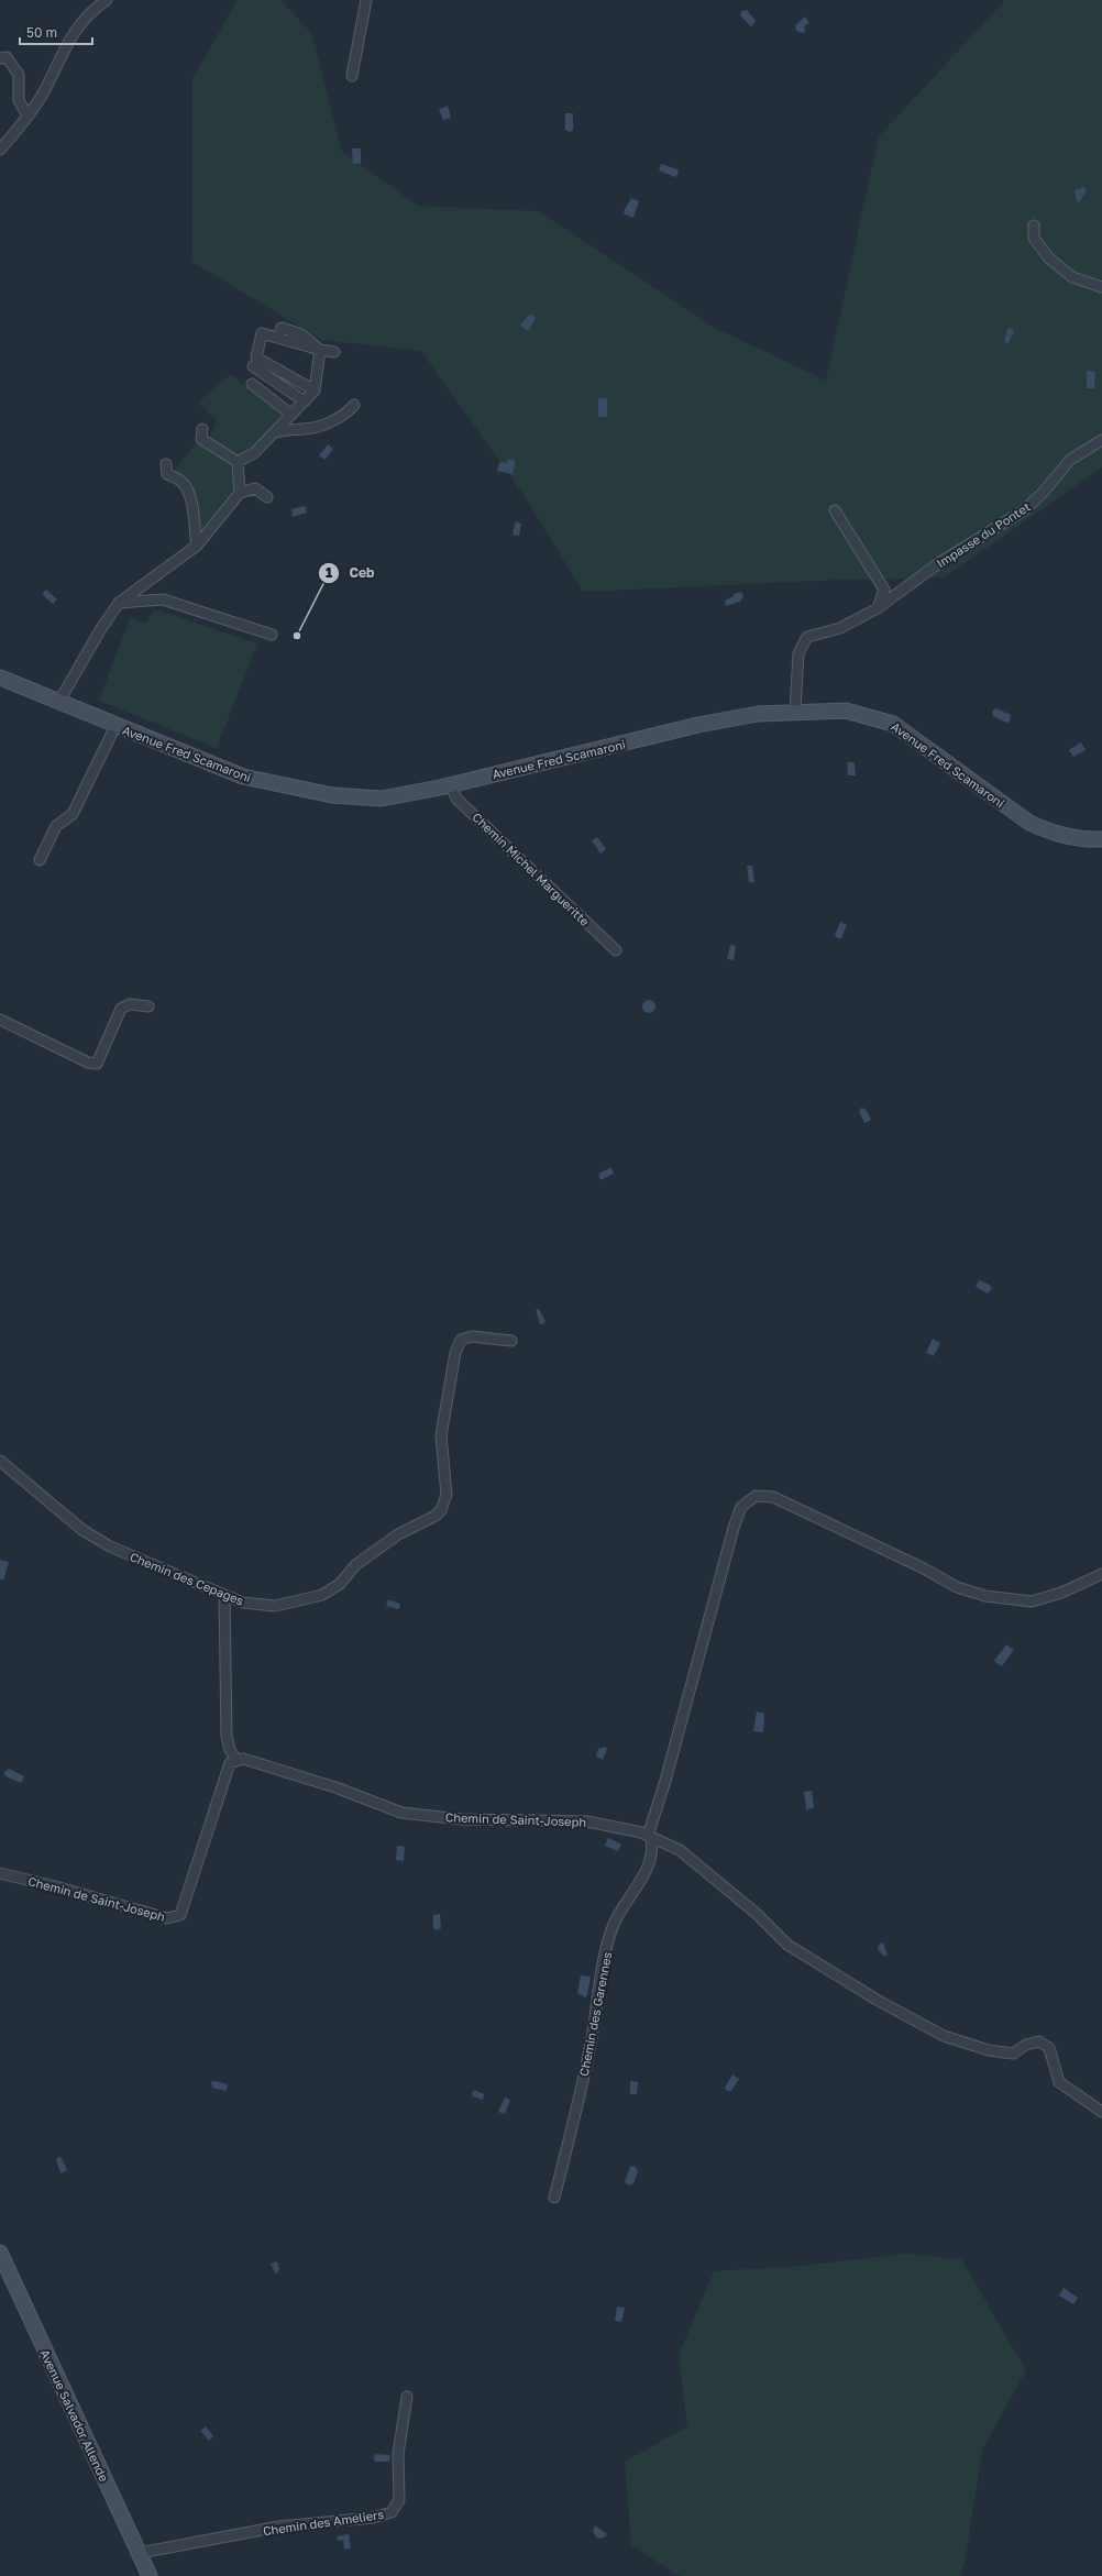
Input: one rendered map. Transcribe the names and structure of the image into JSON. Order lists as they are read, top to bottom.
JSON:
{
  "streets": {
    "main road": ["Avenue Fred Scamaroni", "Avenue Salvador Allende"],
    "street": [
      "Impasse du Pontet",
      "Chemin Michel Margueritte",
      "Chemin des Cepages",
      "Chemin de Saint-Joseph",
      "Chemin des Garennes",
      "Chemin des Ameliers"
    ]
  },
  "crossings": [
    ["Impasse du Pontet", "Avenue Fred Scamaroni"],
    ["Avenue Fred Scamaroni", "Chemin Michel Margueritte"],
    ["Chemin de Saint-Joseph", "Chemin des Garennes"],
    ["Avenue Salvador Allende", "Chemin des Ameliers"]
  ],
  "places": ["Ceb"],
  "scale_bar": "50 m"
}
